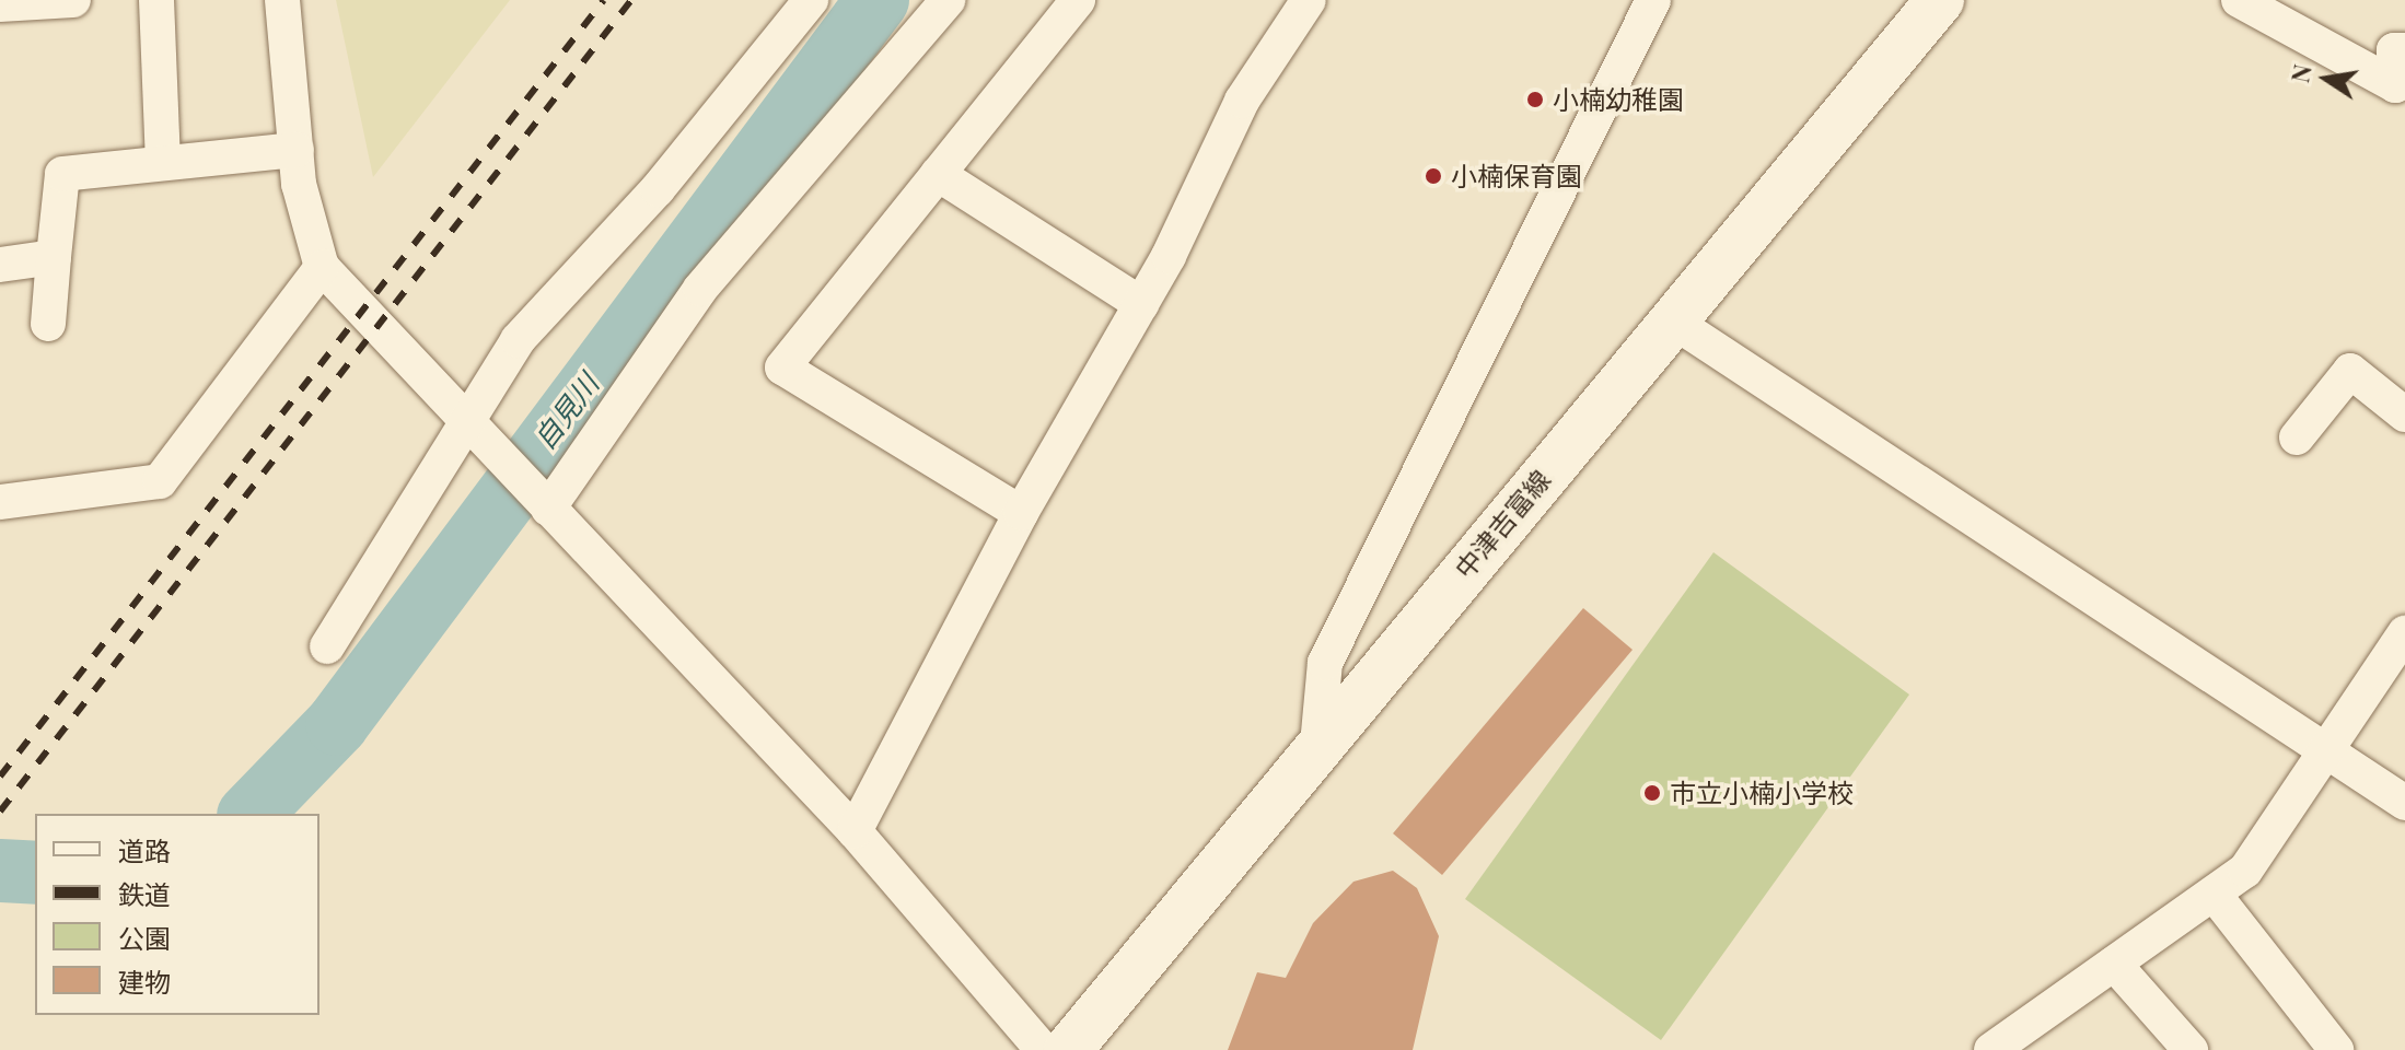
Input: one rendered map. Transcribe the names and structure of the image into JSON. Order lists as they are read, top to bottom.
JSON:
{
  "streets": {
    "main road": ["中津吉富線"]
  },
  "water": ["自見川"],
  "places": ["小楠幼稚園", "小楠保育園", "市立小楠小学校"],
  "legend": [
    "道路",
    "鉄道",
    "公園",
    "建物"
  ],
  "north": "left"
}
